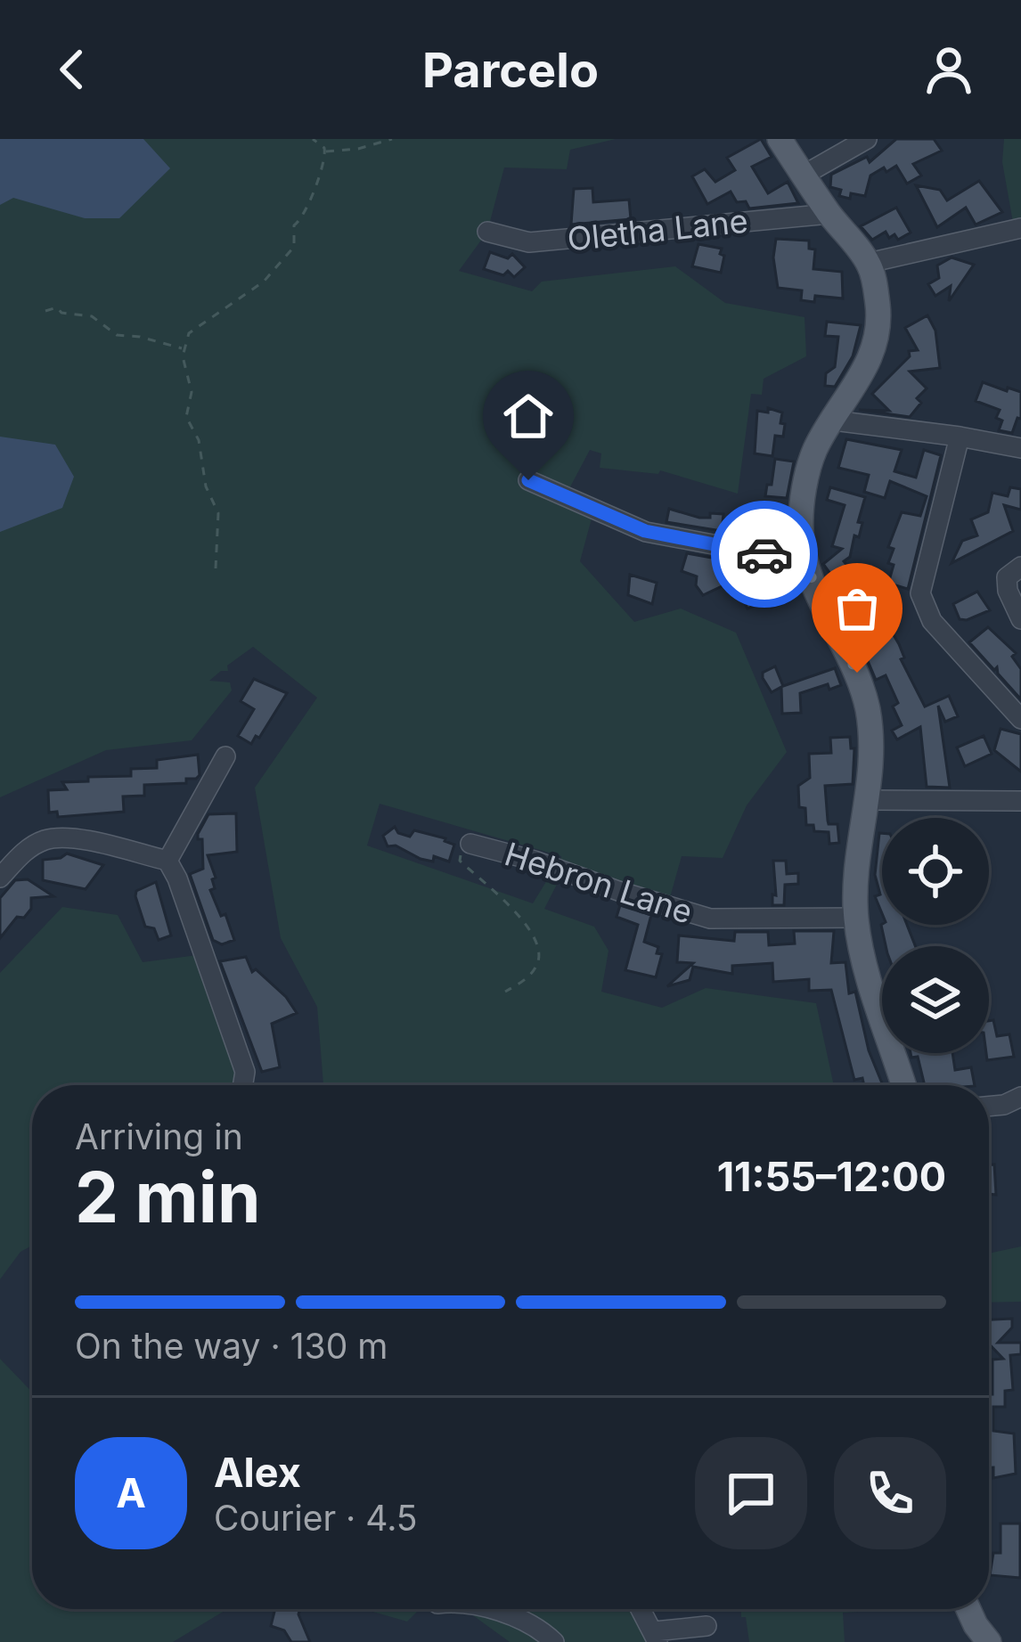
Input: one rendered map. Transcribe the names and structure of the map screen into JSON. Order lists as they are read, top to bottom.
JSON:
{
  "streets": {
    "street": ["Oletha Lane", "Hebron Lane"]
  },
  "page": {
    "header": "Parcelo",
    "heading": ["2 min", "Arriving in", "11:55–12:00"],
    "panel": ["Alex", "Courier · 4.5"],
    "bar": "On the way · 130 m",
    "round": "A"
  }
}
